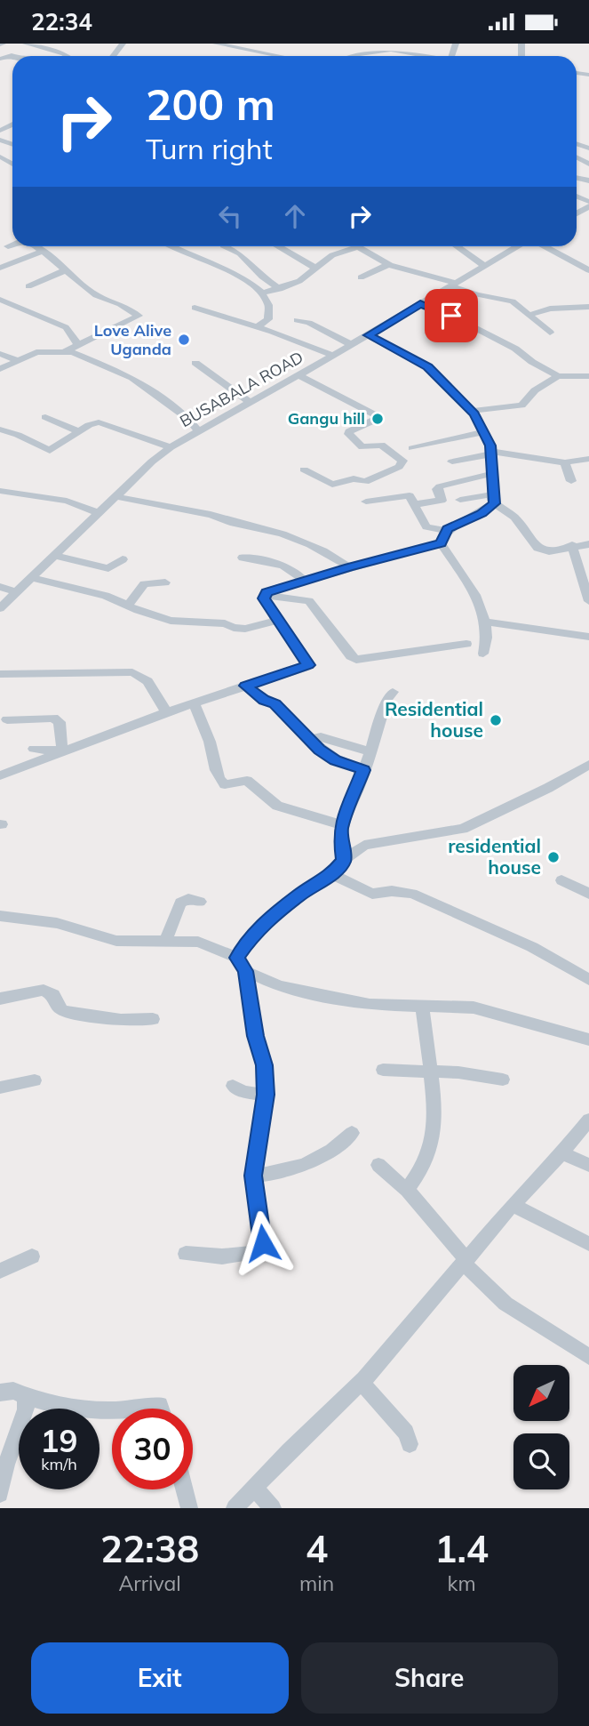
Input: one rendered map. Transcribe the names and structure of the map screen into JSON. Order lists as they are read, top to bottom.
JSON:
{
  "streets": {
    "street": ["BUSABALA ROAD"]
  },
  "places": [
    "Love Alive Uganda",
    "Gangu hill",
    "Residential house",
    "residential house"
  ],
  "north": "bottom left",
  "page": {
    "status": "22:34",
    "turn": ["200 m", "Turn right"],
    "speed": "19 km/h",
    "limit": "30",
    "eta": [
      "22:38",
      "Arrival",
      "4",
      "min",
      "1.4",
      "km"
    ],
    "buttons": ["Exit", "Share"]
  }
}
